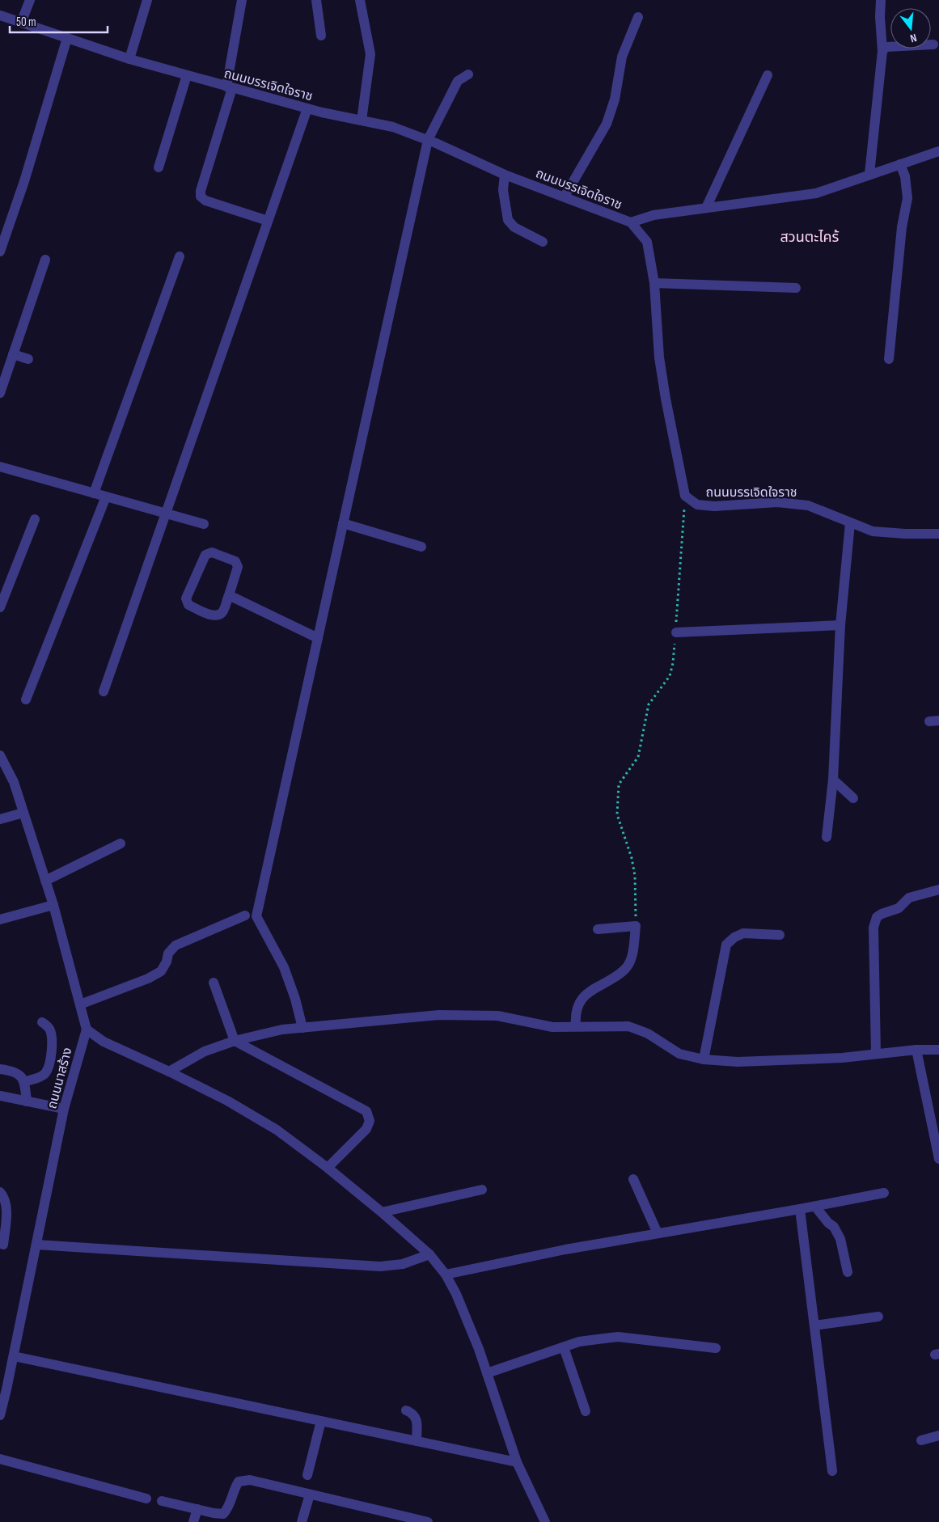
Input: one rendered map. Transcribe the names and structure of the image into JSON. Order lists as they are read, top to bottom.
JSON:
{
  "streets": {
    "street": ["ถนนบรรเจิดใจราช", "ถนนนาสร้าง"]
  },
  "districts": ["สวนตะไคร้"],
  "scale_bar": "50 m",
  "north": "bottom"
}
